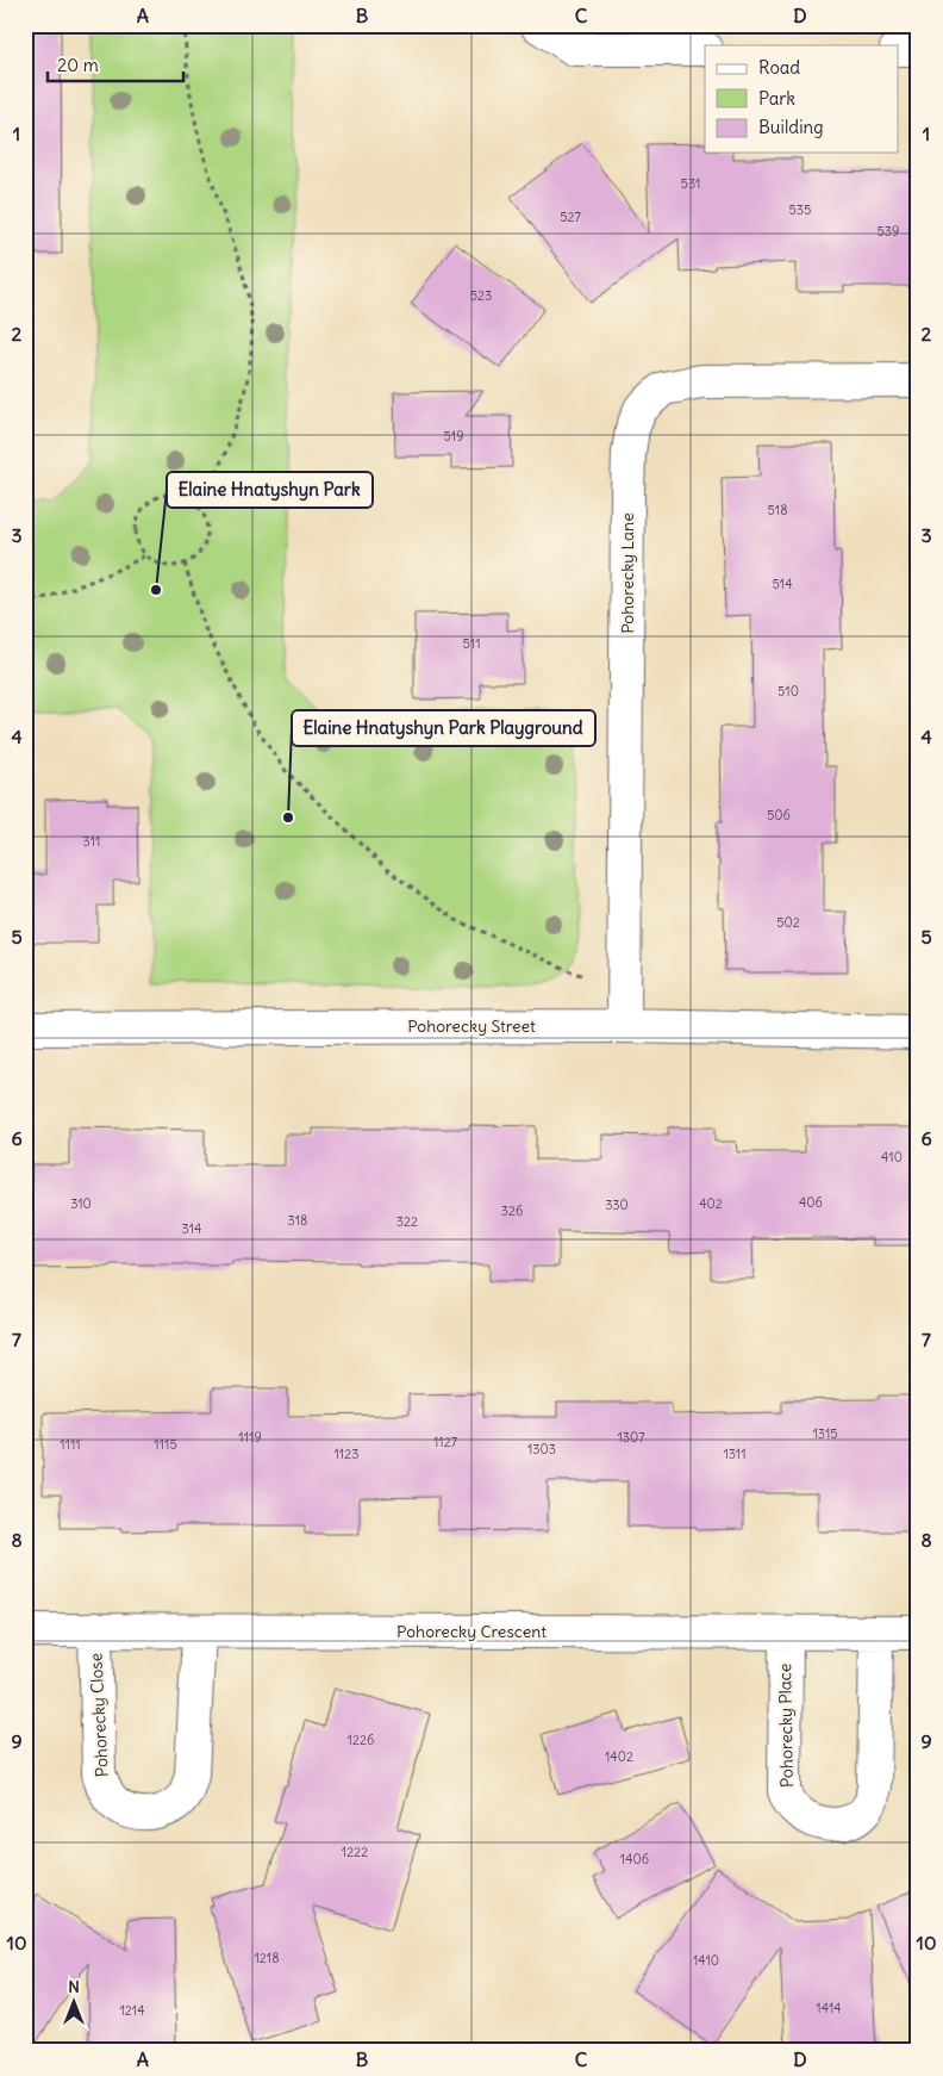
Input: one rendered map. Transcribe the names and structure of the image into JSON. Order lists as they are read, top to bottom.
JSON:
{
  "streets": {
    "street": [
      "Pohorecky Lane",
      "Pohorecky Street",
      "Pohorecky Crescent",
      "Pohorecky Close",
      "Pohorecky Place"
    ]
  },
  "crossings": [
    ["Pohorecky Lane", "Pohorecky Street"],
    ["Pohorecky Crescent", "Pohorecky Close"],
    ["Pohorecky Crescent", "Pohorecky Place"]
  ],
  "places": ["Elaine Hnatyshyn Park", "Elaine Hnatyshyn Park Playground"],
  "house_numbers": [
    "531",
    "535",
    "527",
    "539",
    "523",
    "519",
    "518",
    "514",
    "511",
    "510",
    "506",
    "311",
    "502",
    "410",
    "406",
    "310",
    "402",
    "330",
    "326",
    "318",
    "322",
    "314",
    "1315",
    "1119",
    "1307",
    "1127",
    "1111",
    "1115",
    "1303",
    "1123",
    "1311",
    "1226",
    "1402",
    "1222",
    "1406",
    "1218",
    "1410",
    "1414",
    "1214"
  ],
  "legend": ["Road", "Park", "Building"],
  "scale_bar": "20 m",
  "north": "top",
  "grid": {
    "columns": [
      "A",
      "B",
      "C",
      "D"
    ],
    "rows": [
      "1",
      "2",
      "3",
      "4",
      "5",
      "6",
      "7",
      "8",
      "9",
      "10"
    ]
  }
}
